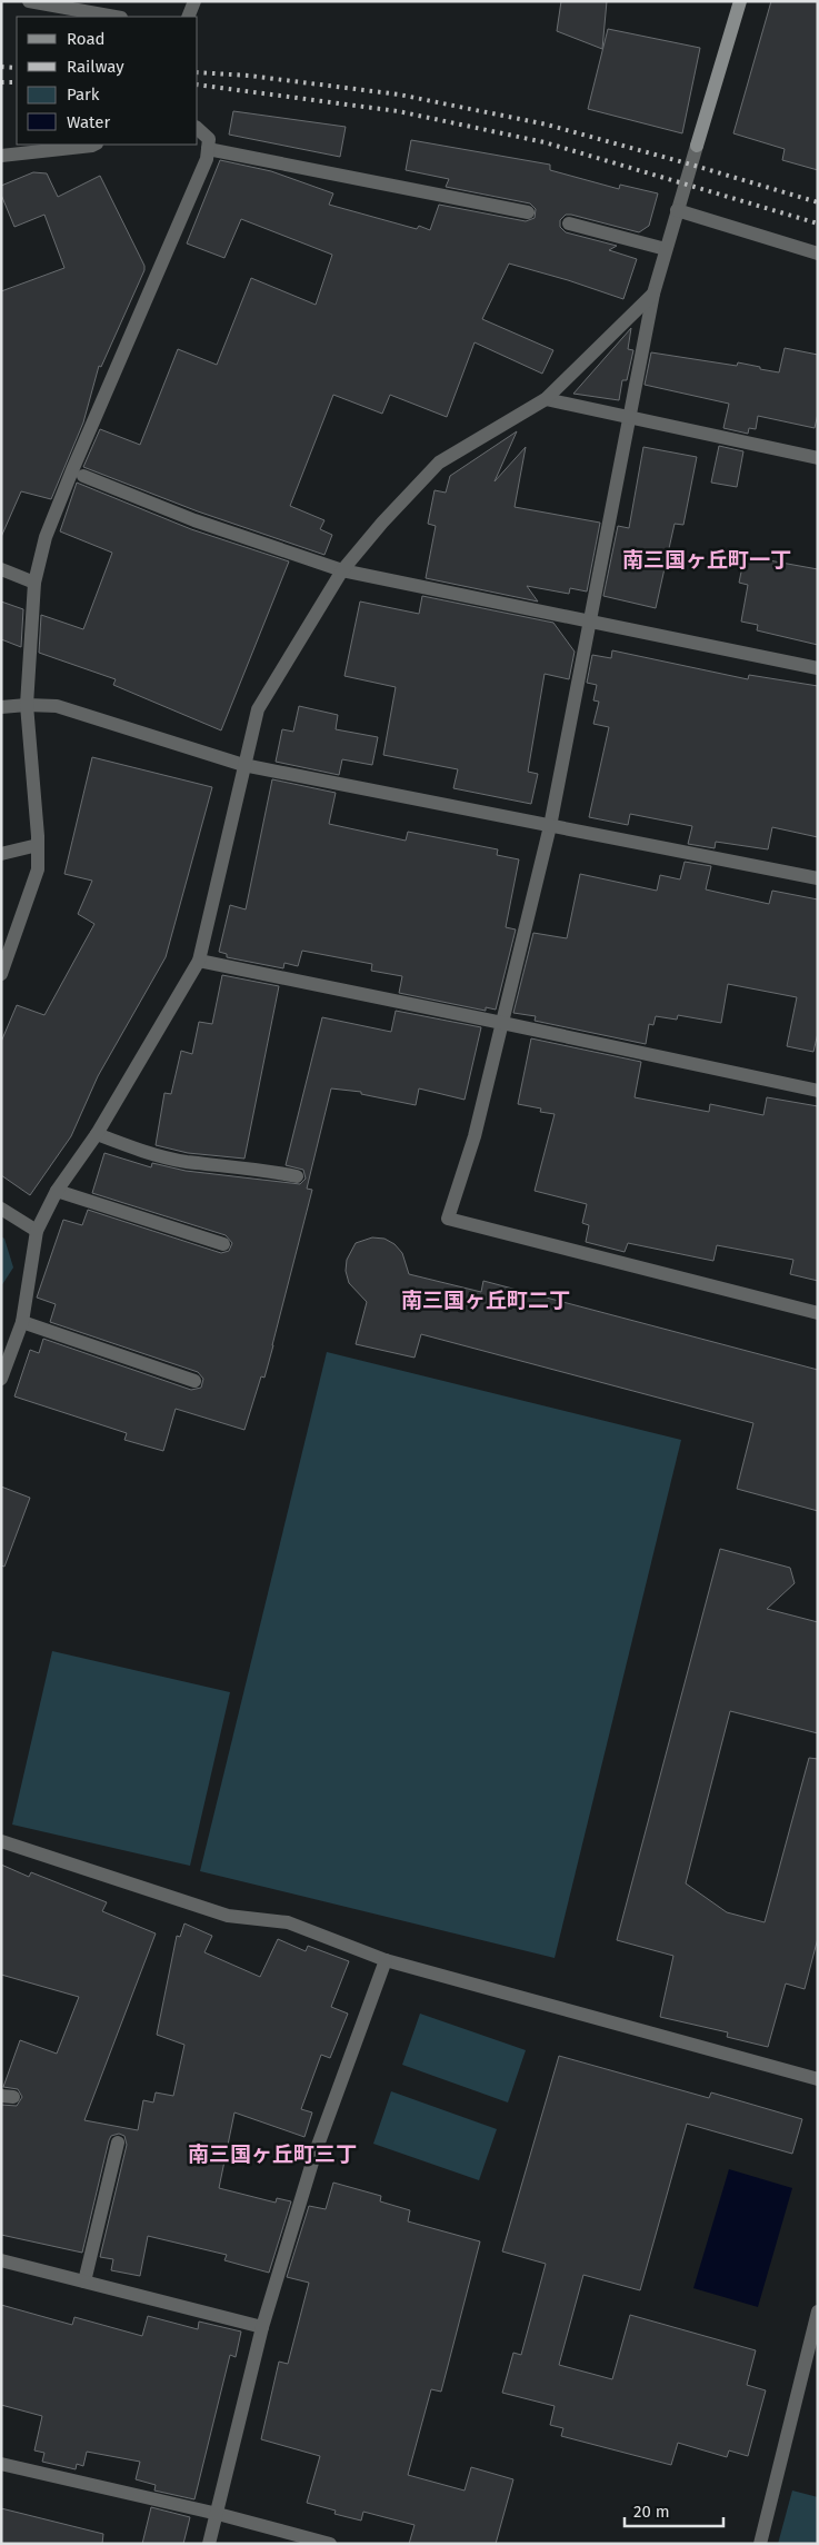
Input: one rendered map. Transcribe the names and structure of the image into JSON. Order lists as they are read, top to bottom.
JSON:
{
  "districts": ["南三国ヶ丘町一丁", "南三国ヶ丘町二丁", "南三国ヶ丘町三丁"],
  "legend": [
    "Road",
    "Railway",
    "Park",
    "Water"
  ],
  "scale_bar": "20 m"
}
